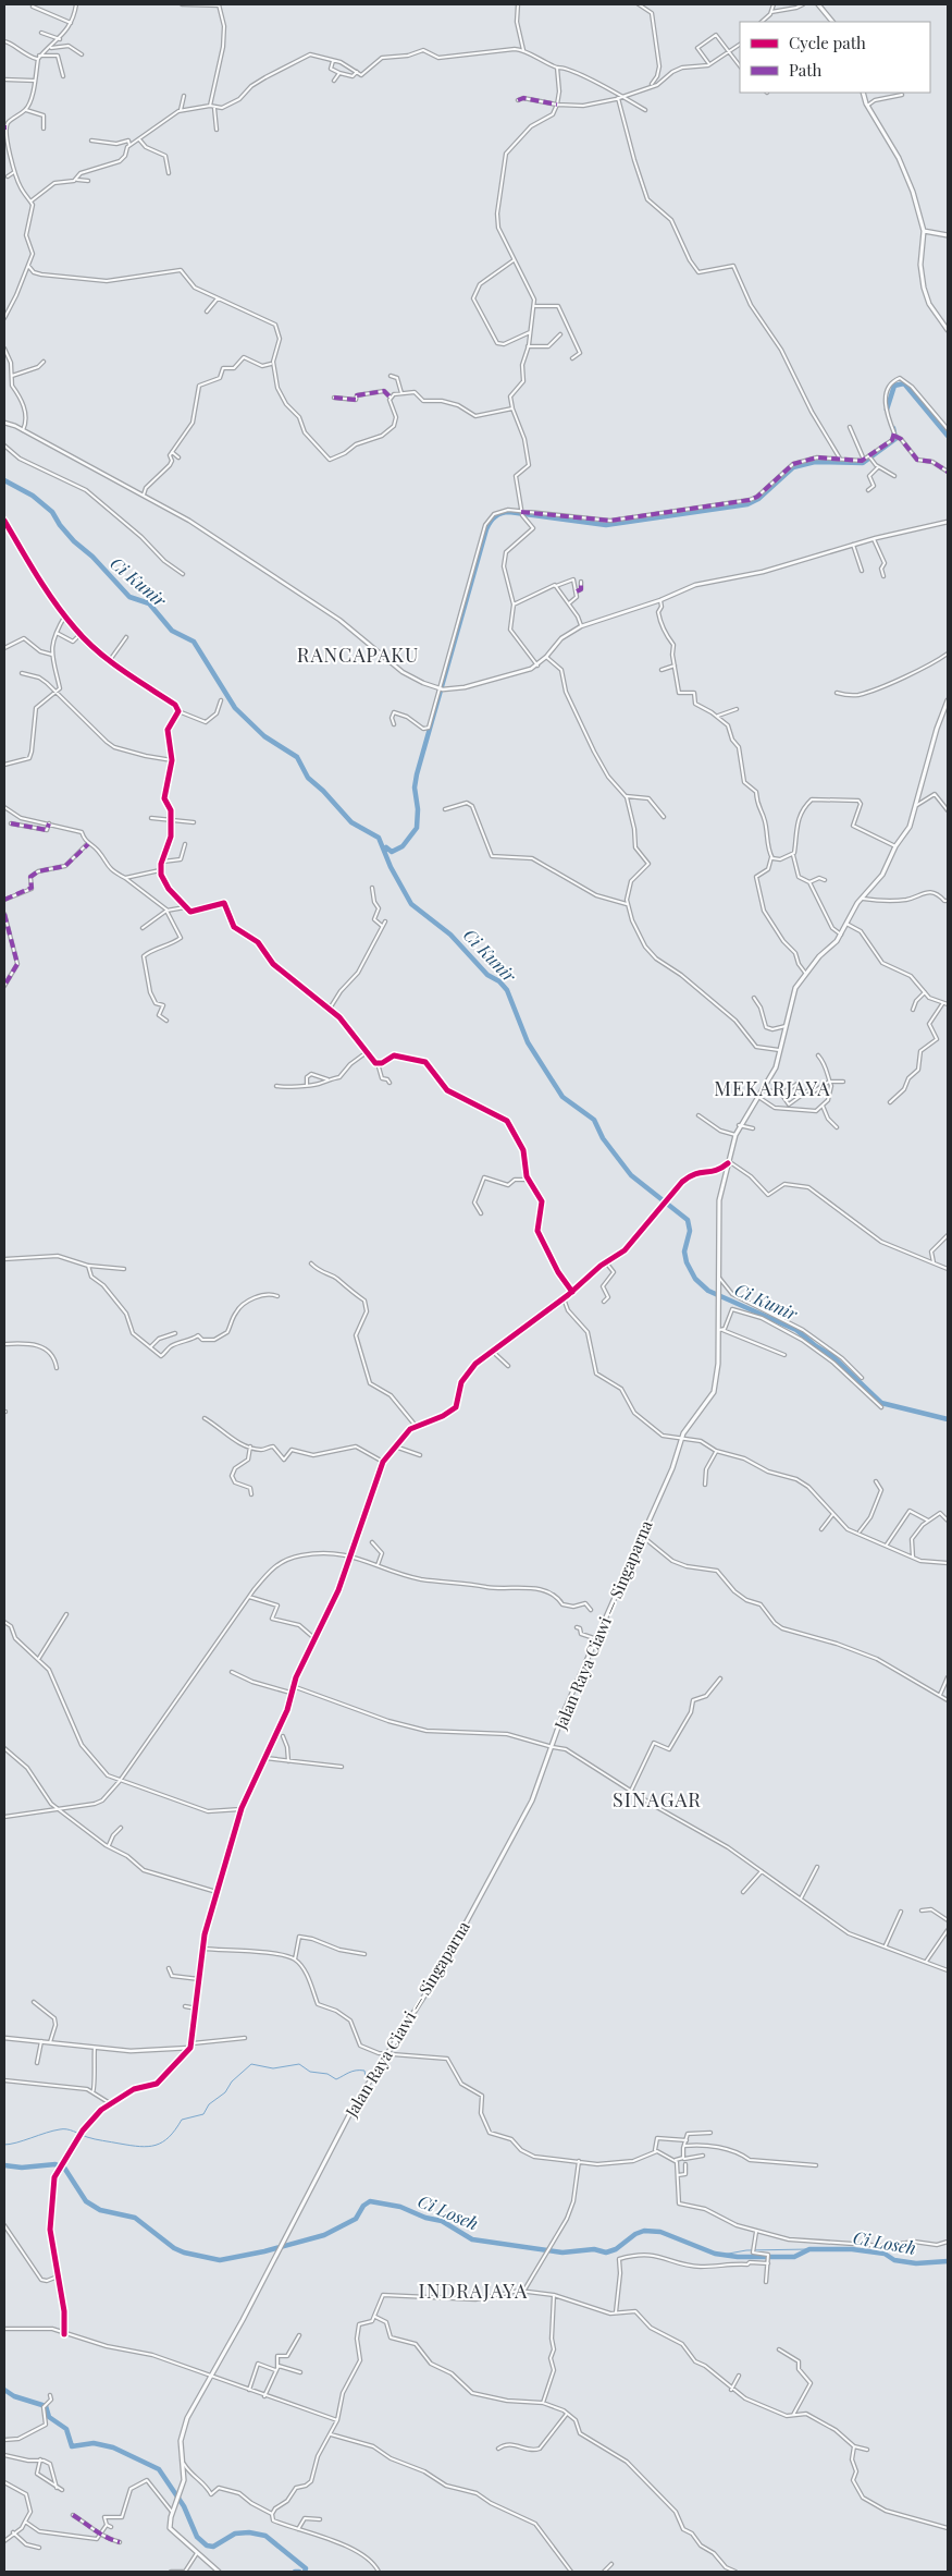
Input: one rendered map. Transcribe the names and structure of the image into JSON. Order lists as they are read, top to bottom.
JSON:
{
  "streets": {
    "main road": ["Jalan Raya Ciawi — Singaparna"]
  },
  "districts": [
    "RANCAPAKU",
    "MEKARJAYA",
    "SINAGAR",
    "INDRAJAYA"
  ],
  "water": ["Ci Kunir", "Ci Loseh"],
  "legend": ["Cycle path", "Path"]
}
